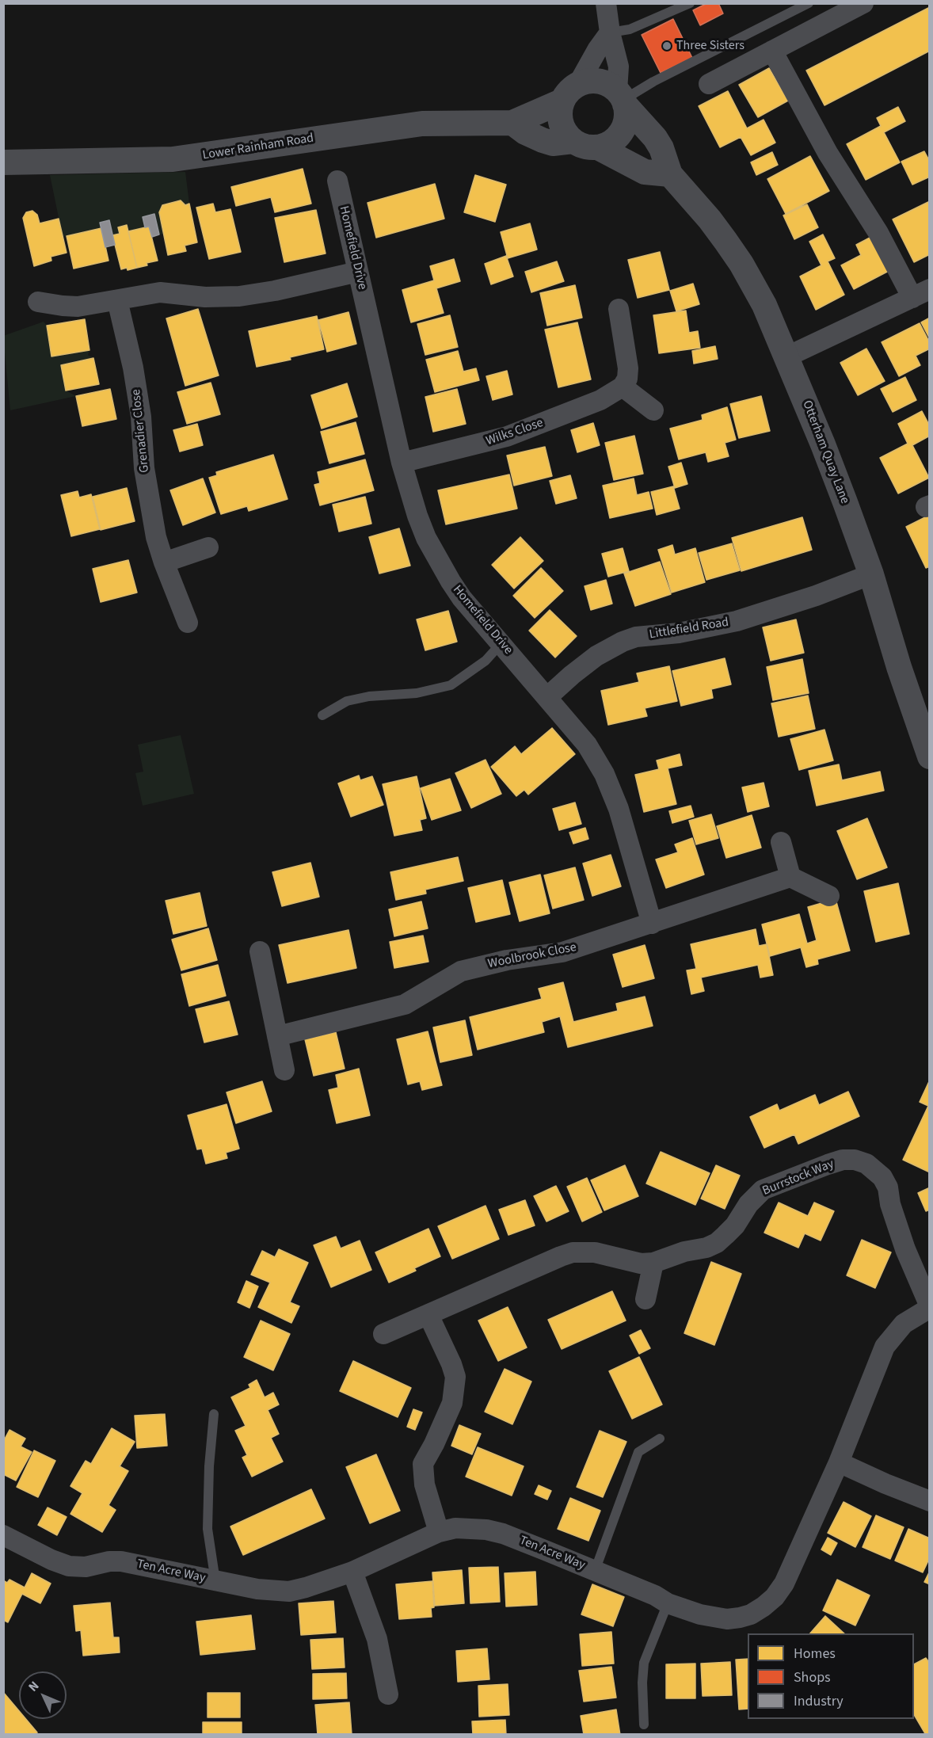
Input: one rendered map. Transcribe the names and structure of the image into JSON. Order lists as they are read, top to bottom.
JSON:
{
  "streets": {
    "street": [
      "Lower Rainham Road",
      "Homefield Drive",
      "Grenadier Close",
      "Wilks Close",
      "Otterham Quay Lane",
      "Littlefield Road",
      "Woolbrook Close",
      "Burrstock Way",
      "Ten Acre Way"
    ]
  },
  "crossings": [
    ["Lower Rainham Road", "Otterham Quay Lane"],
    ["Homefield Drive", "Wilks Close"],
    ["Homefield Drive", "Littlefield Road"],
    ["Homefield Drive", "Woolbrook Close"],
    ["Otterham Quay Lane", "Littlefield Road"],
    ["Burrstock Way", "Ten Acre Way"]
  ],
  "places": ["Three Sisters"],
  "legend": ["Homes", "Shops", "Industry"],
  "north": "top left"
}
